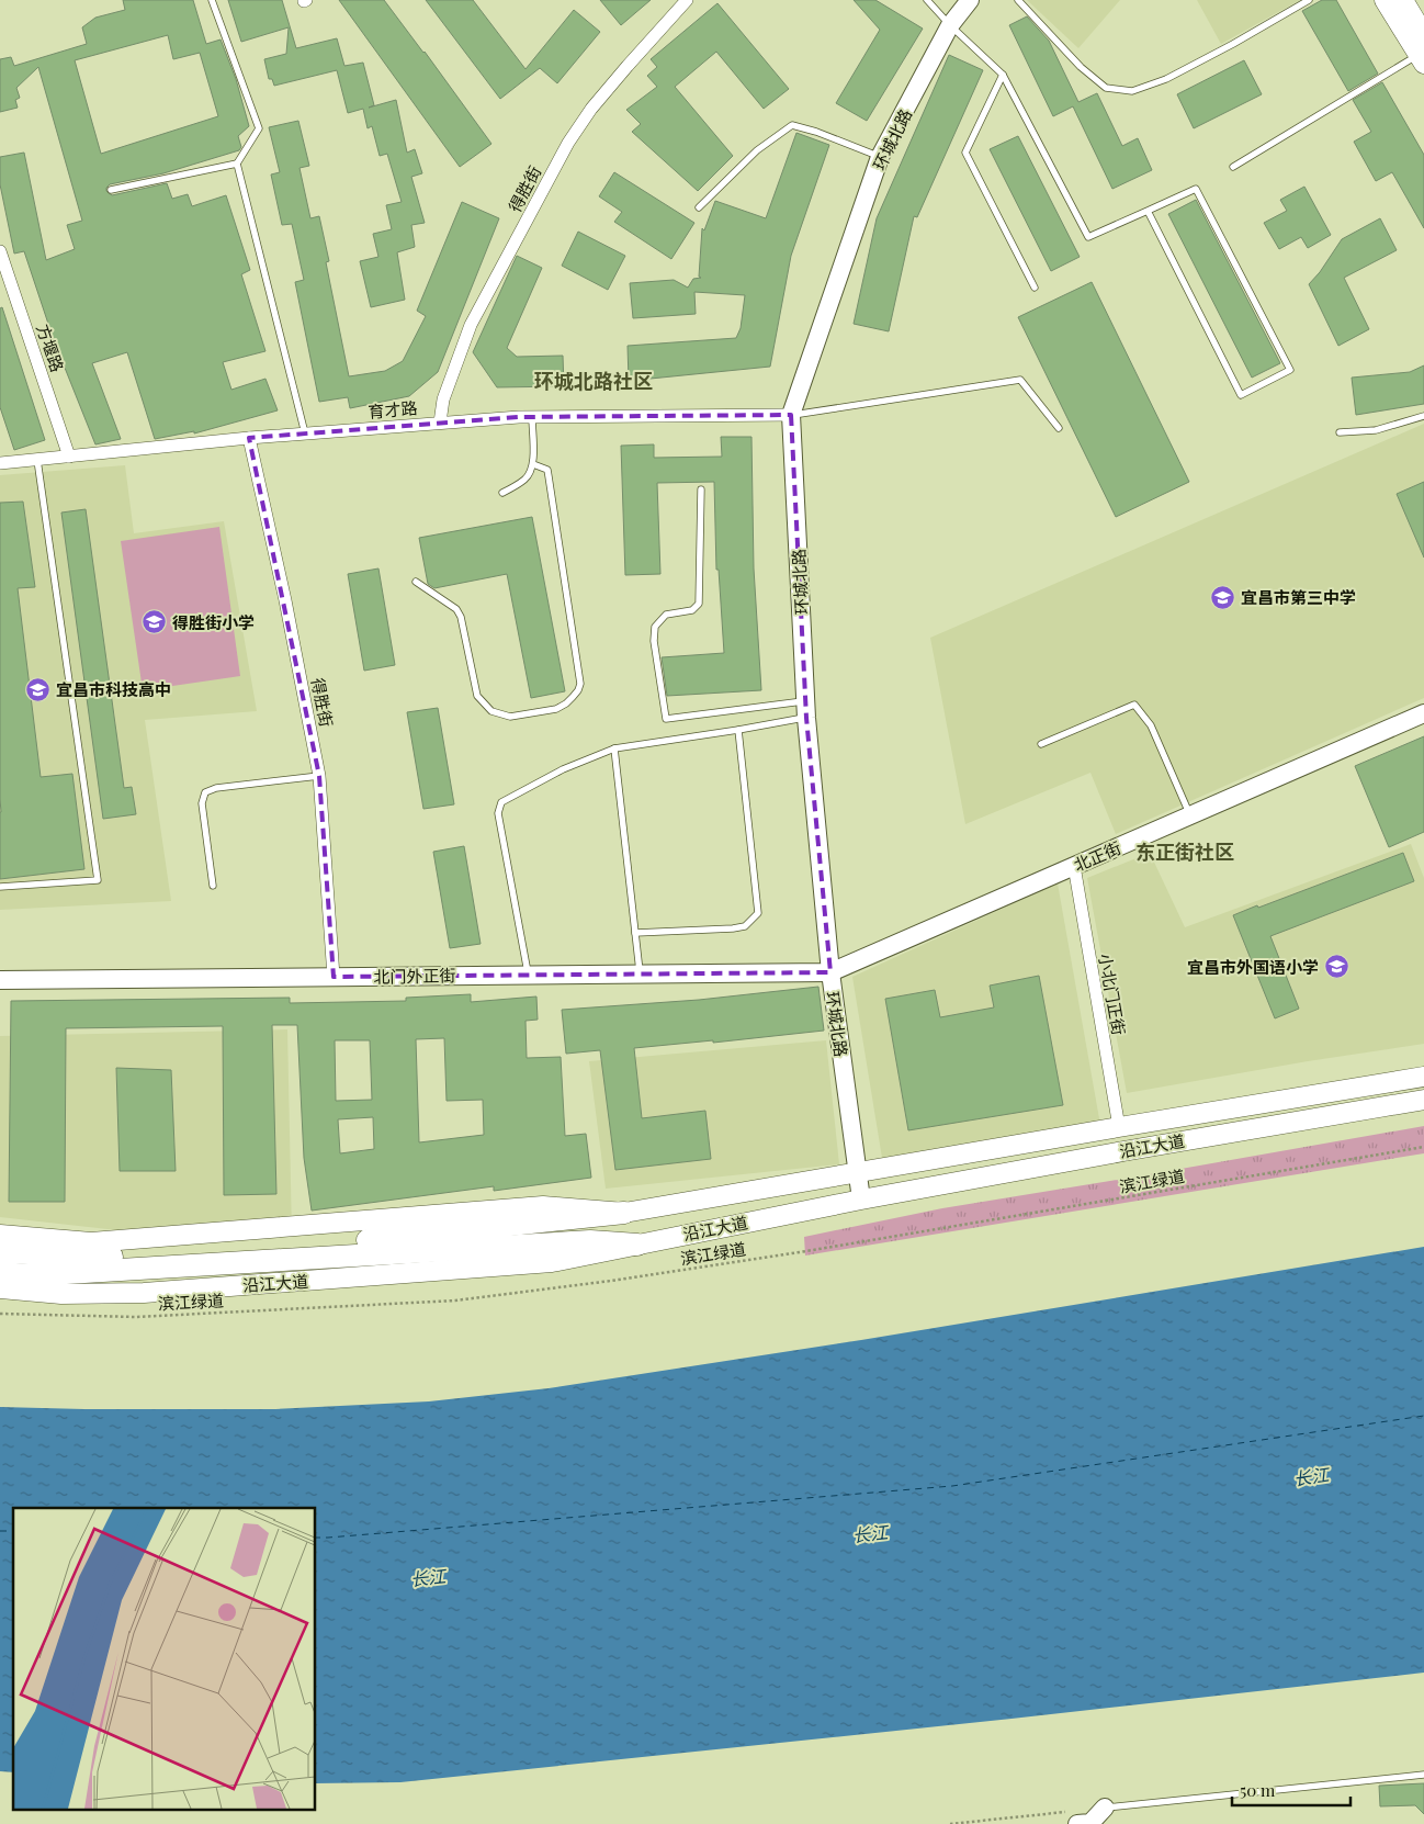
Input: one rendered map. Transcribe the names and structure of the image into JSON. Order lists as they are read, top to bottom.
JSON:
{
  "streets": {
    "main road": ["沿江大道"],
    "street": [
      "环城北路",
      "得胜街",
      "方堰路",
      "育才路",
      "北正街",
      "北门外正街",
      "小北门正街"
    ],
    "path": ["滨江绿道"]
  },
  "crossings": [
    ["环城北路", "育才路"],
    ["环城北路", "北正街"],
    ["环城北路", "北门外正街"],
    ["环城北路", "沿江大道"],
    ["得胜街", "育才路"],
    ["得胜街", "北门外正街"],
    ["方堰路", "育才路"],
    ["北正街", "北门外正街"],
    ["北正街", "小北门正街"],
    ["小北门正街", "沿江大道"]
  ],
  "districts": ["环城北路社区", "东正街社区"],
  "water": ["长江"],
  "places": {
    "school or university": [
      "宜昌市第三中学",
      "得胜街小学",
      "宜昌市科技高中",
      "宜昌市外国语小学"
    ]
  },
  "scale_bar": "50 m"
}
